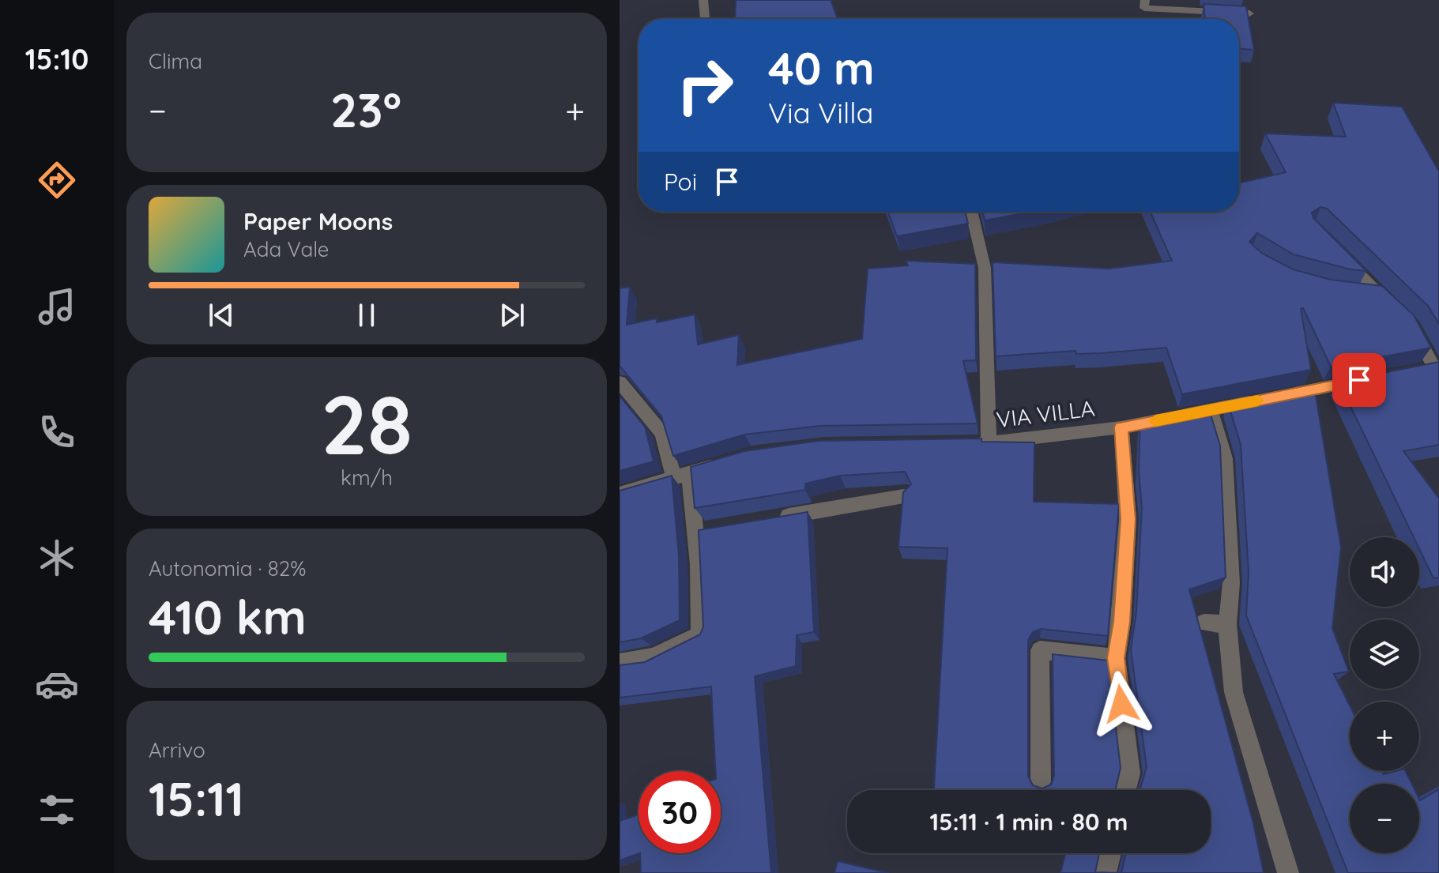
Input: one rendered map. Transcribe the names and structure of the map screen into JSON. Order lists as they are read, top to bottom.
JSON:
{
  "streets": {
    "street": ["VIA VILLA"]
  },
  "page": {
    "tabs": "15:10",
    "tile": [
      "Clima",
      ["28", "km/h"],
      ["Autonomia · 82%", "410 km"],
      ["Arrivo", "15:11"]
    ],
    "turn": ["40 m", "Via Villa"],
    "heat": ["−", "23°", "+"],
    "then": "Poi",
    "song": ["Paper Moons", "Ada Vale"],
    "map_buttons": ["+", "−"],
    "limit": "30",
    "trip": "15:11 · 1 min · 80 m"
  }
}
